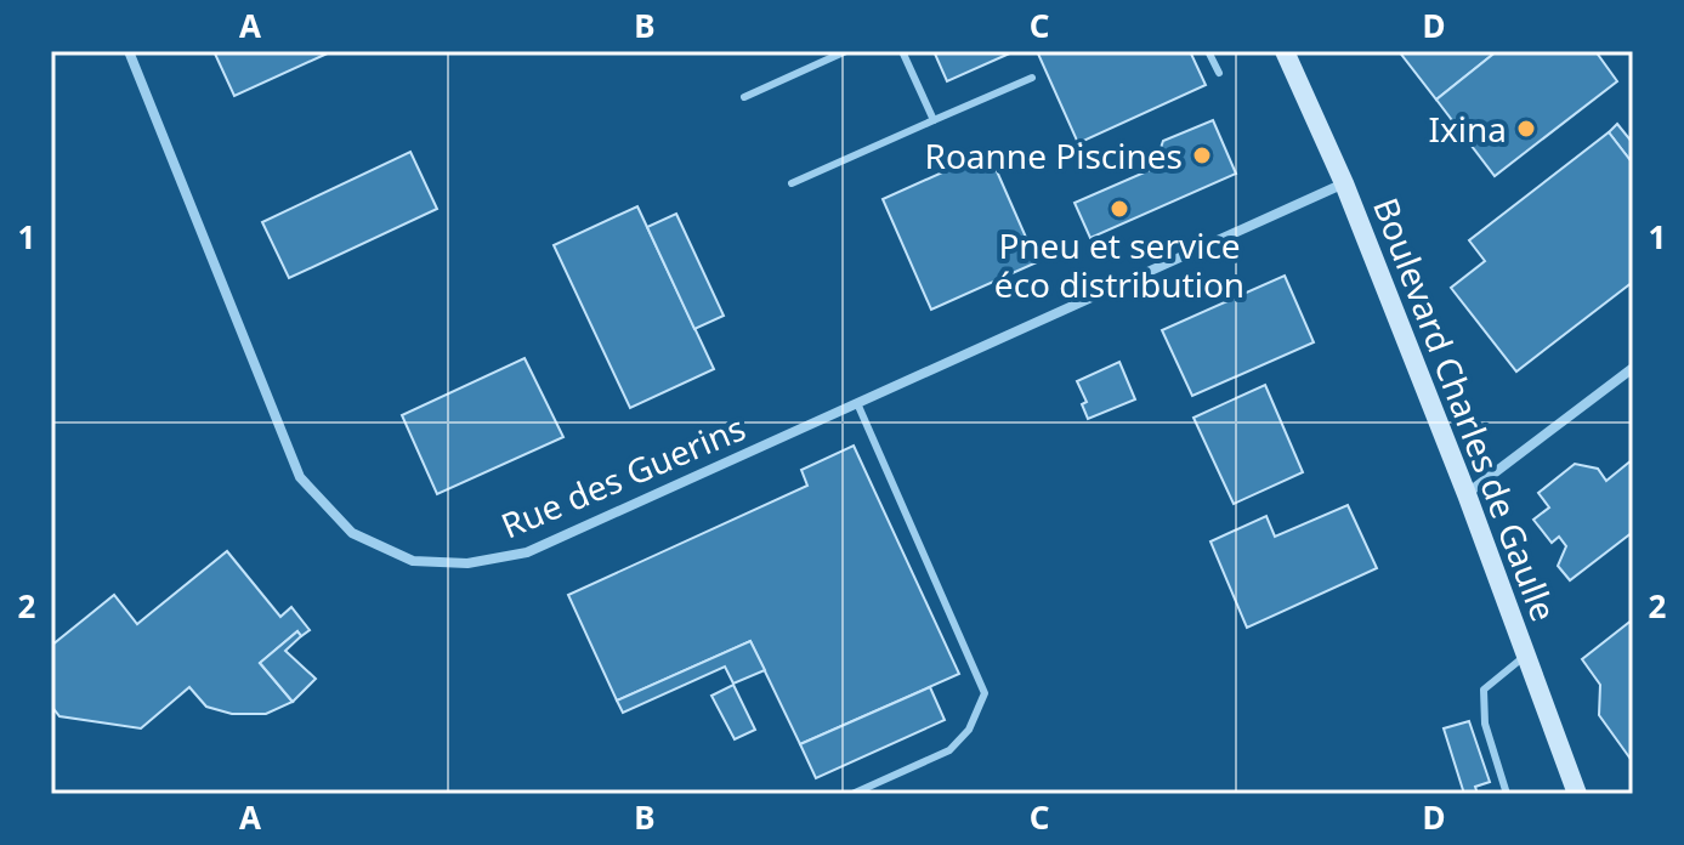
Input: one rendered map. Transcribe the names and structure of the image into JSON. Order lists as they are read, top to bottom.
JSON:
{
  "streets": {
    "street": ["Boulevard Charles de Gaulle", "Rue des Guerins"]
  },
  "crossings": [
    ["Boulevard Charles de Gaulle", "Rue des Guerins"]
  ],
  "places": ["Ixina", "Roanne Piscines", "Pneu et service éco distribution"],
  "grid": {
    "columns": [
      "A",
      "B",
      "C",
      "D"
    ],
    "rows": ["1", "2"]
  }
}
